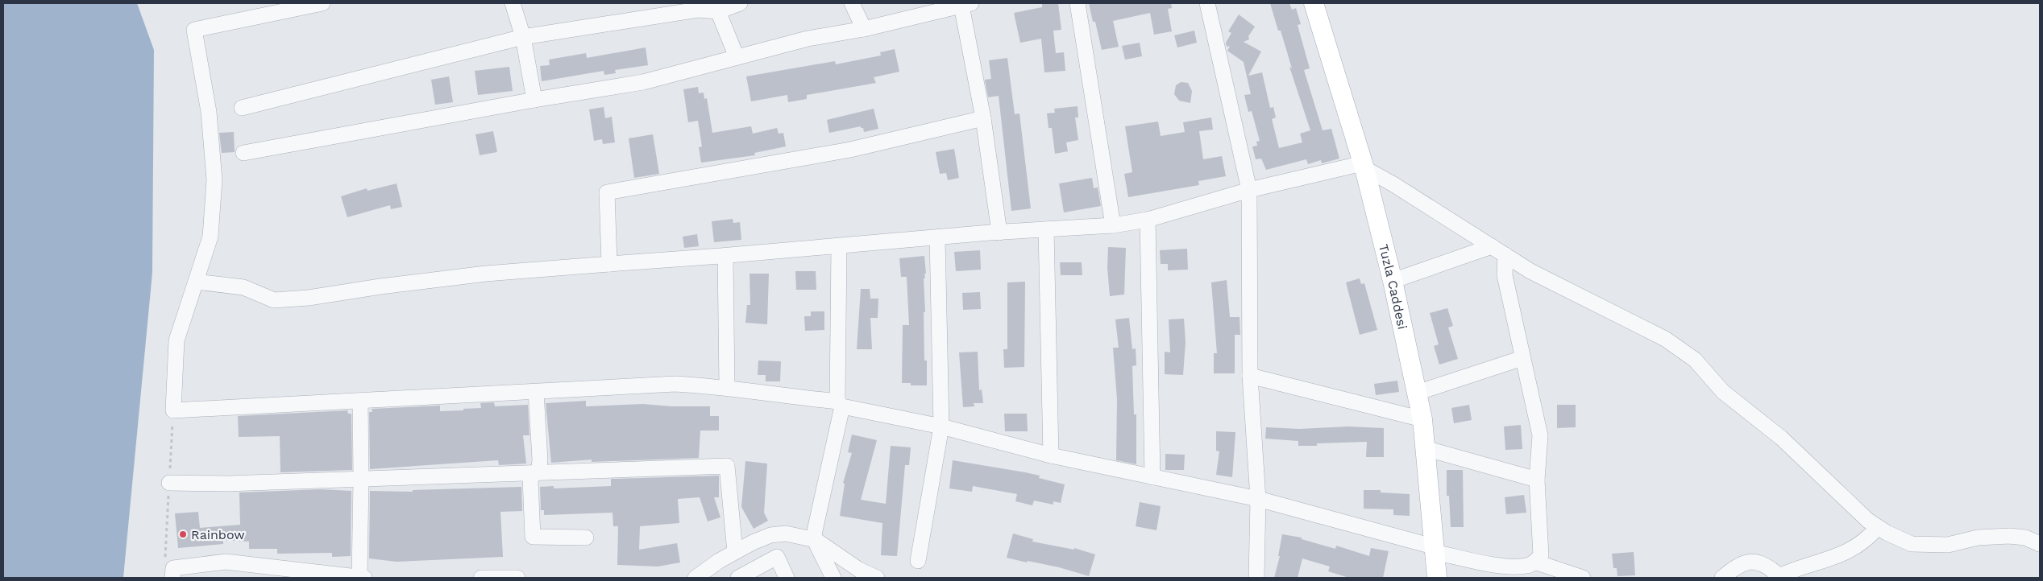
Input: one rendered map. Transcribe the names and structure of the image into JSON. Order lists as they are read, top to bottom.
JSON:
{
  "streets": {
    "main road": ["Tuzla Caddesi"]
  },
  "places": ["Rainbow"]
}
